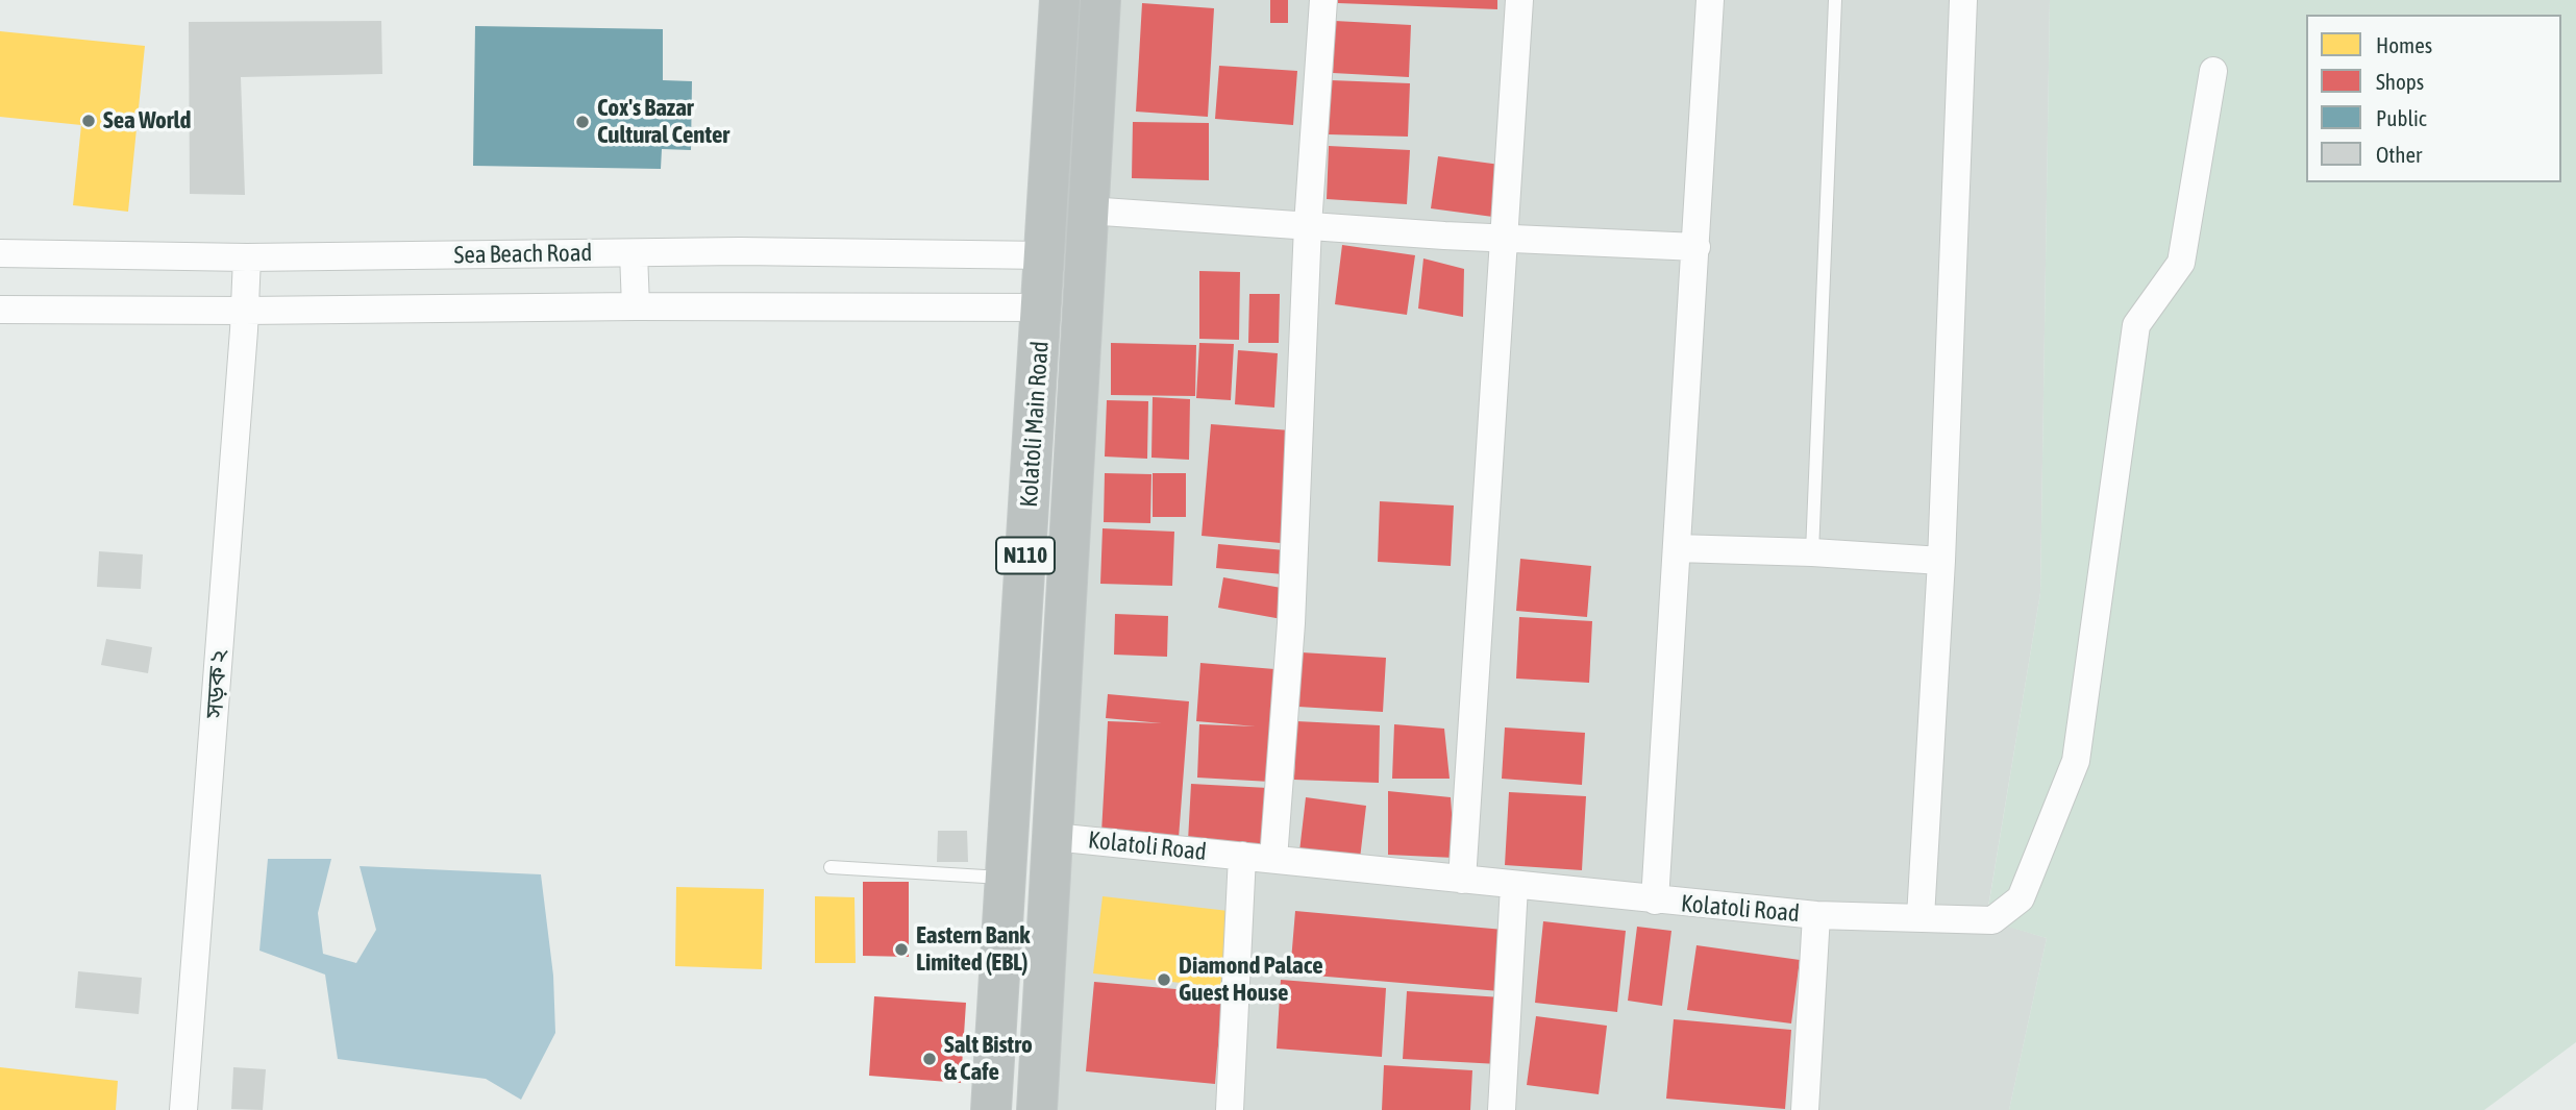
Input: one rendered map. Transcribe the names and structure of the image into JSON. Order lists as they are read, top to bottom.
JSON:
{
  "streets": {
    "highway": ["Kolatoli Main Road", "N110"],
    "street": ["Sea Beach Road", "সড়ক ২", "Kolatoli Road"]
  },
  "crossings": [
    ["Sea Beach Road", "Kolatoli Main Road"],
    ["Sea Beach Road", "সড়ক ২"],
    ["Kolatoli Main Road", "Kolatoli Road"]
  ],
  "places": [
    "Sea World",
    "Cox's Bazar Cultural Center",
    "Eastern Bank Limited (EBL)",
    "Diamond Palace Guest House",
    "Salt Bistro & Cafe"
  ],
  "legend": [
    "Homes",
    "Shops",
    "Public",
    "Other"
  ]
}
